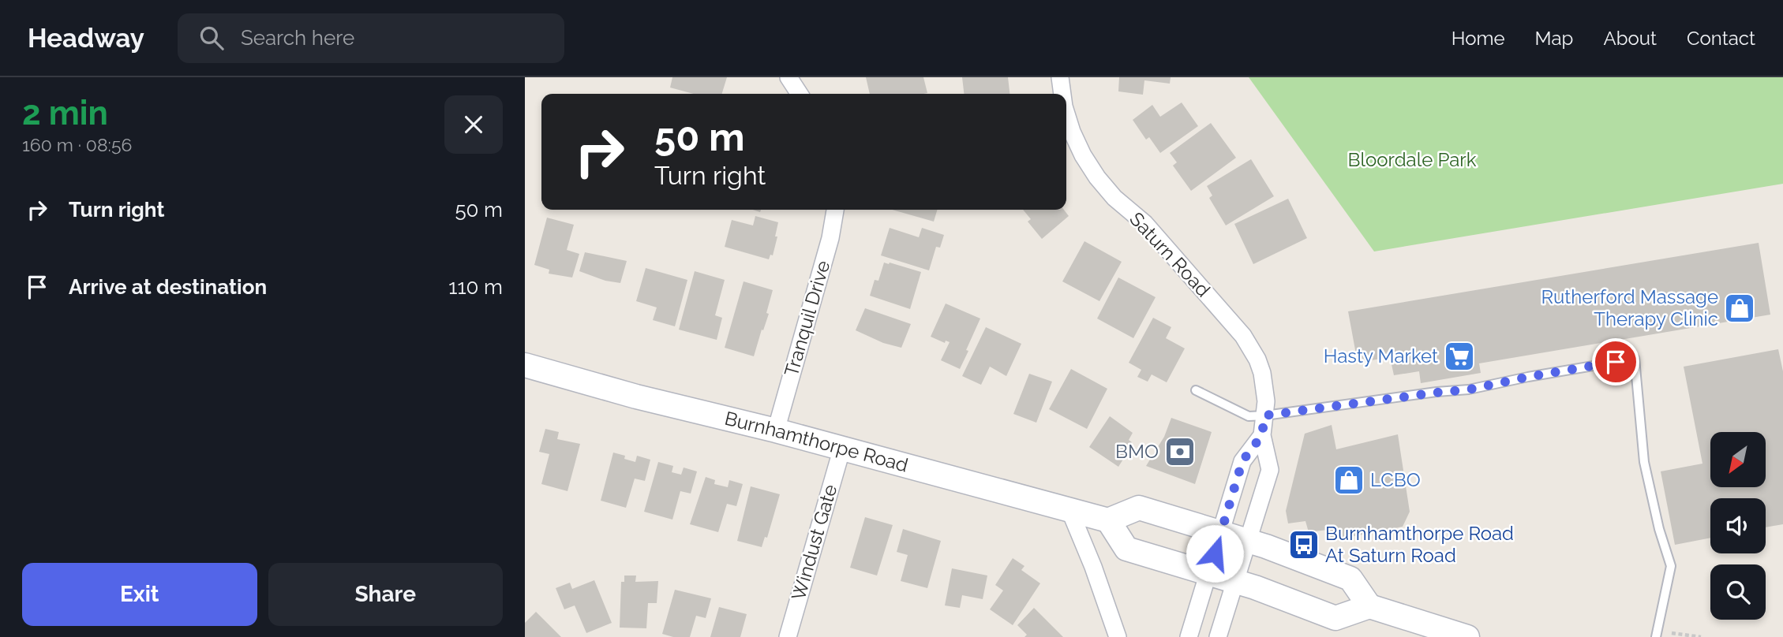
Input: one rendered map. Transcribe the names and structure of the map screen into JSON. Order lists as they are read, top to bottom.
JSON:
{
  "streets": {
    "main road": ["Burnhamthorpe Road"],
    "street": ["Saturn Road", "Tranquil Drive", "Windust Gate"]
  },
  "crossings": [
    ["Tranquil Drive", "Burnhamthorpe Road"],
    ["Burnhamthorpe Road", "Windust Gate"]
  ],
  "parks": ["Bloordale Park"],
  "places": {
    "shop": ["Rutherford Massage Therapy Clinic", "LCBO"],
    "supermarket": ["Hasty Market"],
    "bank": ["BMO"],
    "bus stop": ["Burnhamthorpe Road At Saturn Road"]
  },
  "north": "bottom left",
  "page": {
    "header": "Headway",
    "search": "Search here",
    "nav": [
      "Home",
      "Map",
      "About",
      "Contact"
    ],
    "heading": ["2 min", "160 m · 08:56"],
    "turn": ["50 m", "Turn right"],
    "list": [
      {
        "name": "Turn right",
        "value": "50 m"
      },
      {
        "name": "Arrive at destination",
        "value": "110 m"
      }
    ],
    "buttons": ["Exit", "Share"]
  }
}
